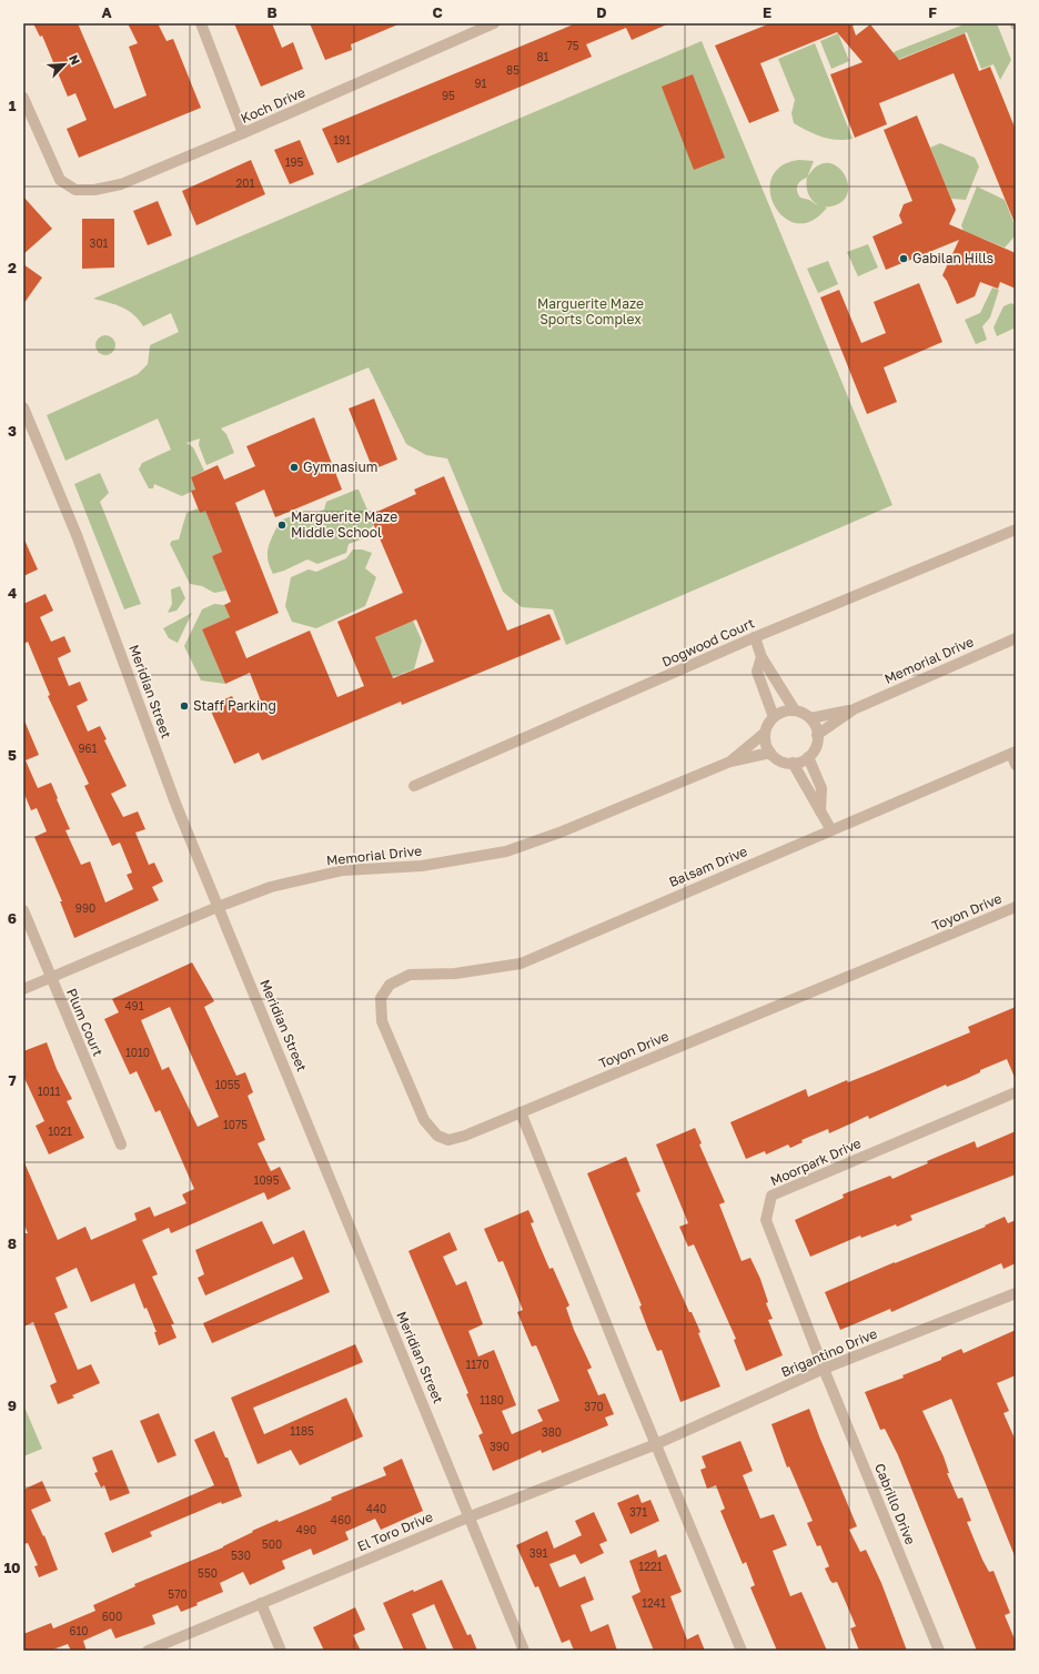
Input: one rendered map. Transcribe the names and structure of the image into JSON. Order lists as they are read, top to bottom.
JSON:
{
  "streets": {
    "street": [
      "Koch Drive",
      "Dogwood Court",
      "Memorial Drive",
      "Meridian Street",
      "Balsam Drive",
      "Toyon Drive",
      "Plum Court",
      "Moorpark Drive",
      "Brigantino Drive",
      "Cabrillo Drive",
      "El Toro Drive"
    ]
  },
  "crossings": [
    ["Memorial Drive", "Meridian Street"],
    ["Memorial Drive", "Plum Court"],
    ["Meridian Street", "El Toro Drive"],
    ["Balsam Drive", "Toyon Drive"],
    ["Moorpark Drive", "Brigantino Drive"],
    ["Moorpark Drive", "Cabrillo Drive"],
    ["Brigantino Drive", "Cabrillo Drive"],
    ["Brigantino Drive", "El Toro Drive"]
  ],
  "parks": ["Marguerite Maze Sports Complex"],
  "places": [
    "Gabilan Hills",
    "Gymnasium",
    "Marguerite Maze Middle School",
    "Staff Parking"
  ],
  "house_numbers": [
    "75",
    "81",
    "85",
    "91",
    "95",
    "191",
    "195",
    "201",
    "301",
    "961",
    "990",
    "491",
    "1010",
    "1055",
    "1011",
    "1075",
    "1021",
    "1095",
    "1170",
    "1180",
    "370",
    "1185",
    "380",
    "390",
    "440",
    "371",
    "460",
    "490",
    "500",
    "391",
    "530",
    "1221",
    "550",
    "570",
    "1241",
    "600",
    "610"
  ],
  "north": "top right",
  "grid": {
    "columns": [
      "A",
      "B",
      "C",
      "D",
      "E",
      "F"
    ],
    "rows": [
      "1",
      "2",
      "3",
      "4",
      "5",
      "6",
      "7",
      "8",
      "9",
      "10"
    ]
  }
}
